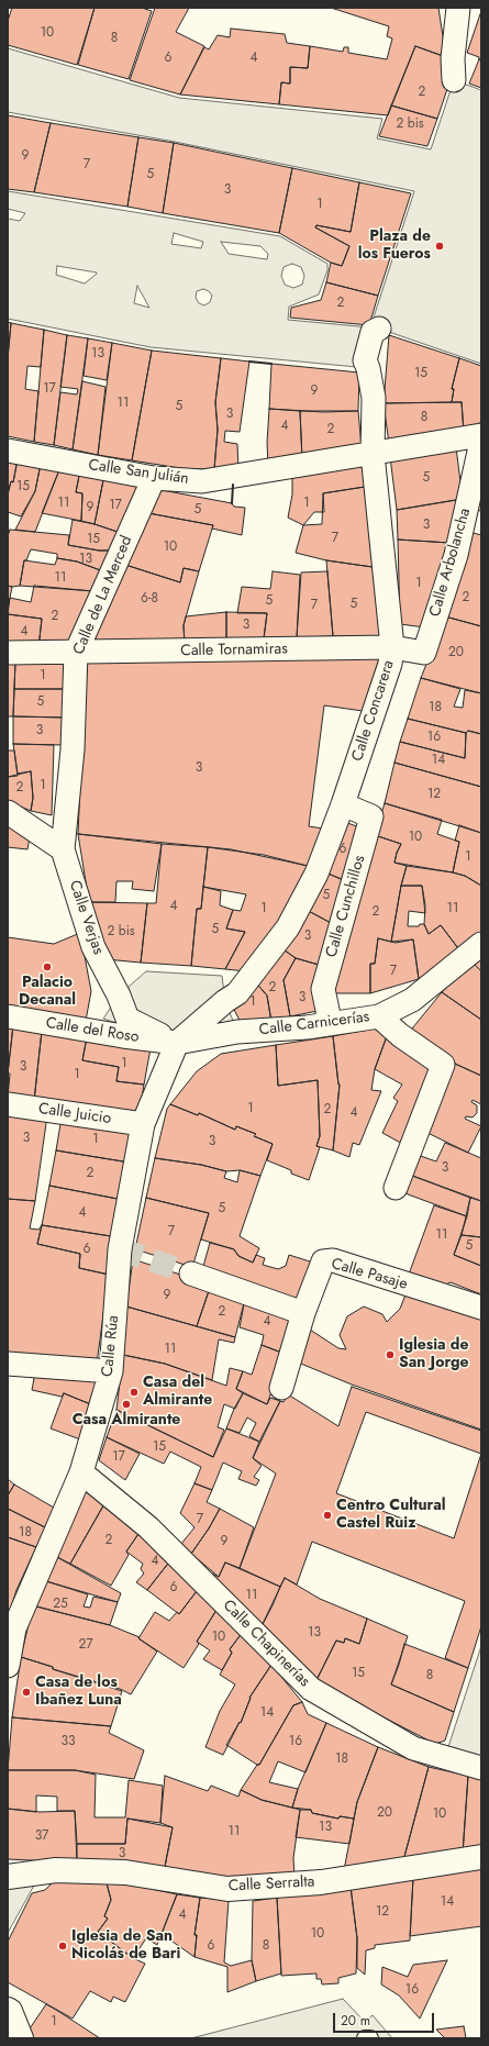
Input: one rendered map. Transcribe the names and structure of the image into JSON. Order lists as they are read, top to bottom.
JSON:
{
  "streets": {
    "street": [
      "Calle San Julián",
      "Calle Arbolancha",
      "Calle de La Merced",
      "Calle Tornamiras",
      "Calle Concarera",
      "Calle Cunchillos",
      "Calle Verjas",
      "Calle Carnicerías",
      "Calle del Roso",
      "Calle Juicio",
      "Calle Pasaje",
      "Calle Rúa",
      "Calle Chapinerías",
      "Calle Serralta"
    ]
  },
  "crossings": [
    ["Calle San Julián", "Calle de La Merced"],
    ["Calle San Julián", "Calle Concarera"],
    ["Calle Arbolancha", "Calle Tornamiras"],
    ["Calle Arbolancha", "Calle Concarera"],
    ["Calle de La Merced", "Calle Tornamiras"],
    ["Calle de La Merced", "Calle Verjas"],
    ["Calle Tornamiras", "Calle Concarera"],
    ["Calle Concarera", "Calle Cunchillos"],
    ["Calle Concarera", "Calle Verjas"],
    ["Calle Concarera", "Calle Carnicerías"],
    ["Calle Concarera", "Calle del Roso"],
    ["Calle Concarera", "Calle Rúa"],
    ["Calle Cunchillos", "Calle Carnicerías"],
    ["Calle Verjas", "Calle Carnicerías"],
    ["Calle Verjas", "Calle del Roso"],
    ["Calle Verjas", "Calle Rúa"],
    ["Calle Carnicerías", "Calle del Roso"],
    ["Calle Carnicerías", "Calle Rúa"],
    ["Calle del Roso", "Calle Rúa"],
    ["Calle Juicio", "Calle Rúa"],
    ["Calle Rúa", "Calle Chapinerías"]
  ],
  "places": [
    "Plaza de los Fueros",
    "Palacio Decanal",
    "Iglesia de San Jorge",
    "Casa del Almirante",
    "Casa Almirante",
    "Centro Cultural Castel Ruiz",
    "Casa de los Ibañez Luna",
    "Iglesia de San Nicolás de Bari"
  ],
  "house_numbers": [
    "10",
    "8",
    "6",
    "4",
    "2",
    "2 bis",
    "9",
    "7",
    "5",
    "3",
    "1",
    "2",
    "13",
    "15",
    "17",
    "9",
    "11",
    "5",
    "3",
    "8",
    "4",
    "2",
    "5",
    "15",
    "11",
    "1",
    "17",
    "9",
    "5",
    "3",
    "7",
    "15",
    "10",
    "13",
    "11",
    "1",
    "2",
    "6-8",
    "5",
    "5",
    "7",
    "2",
    "3",
    "4",
    "20",
    "1",
    "5",
    "18",
    "3",
    "16",
    "14",
    "3",
    "1",
    "2",
    "12",
    "10",
    "6",
    "1",
    "5",
    "4",
    "1",
    "11",
    "2",
    "5",
    "2 bis",
    "3",
    "7",
    "2",
    "3",
    "1",
    "1",
    "3",
    "1",
    "1",
    "2",
    "4",
    "3",
    "1",
    "3",
    "3",
    "2",
    "5",
    "4",
    "7",
    "11",
    "5",
    "6",
    "9",
    "2",
    "4",
    "11",
    "15",
    "17",
    "7",
    "18",
    "2",
    "9",
    "4",
    "6",
    "11",
    "25",
    "13",
    "10",
    "27",
    "15",
    "8",
    "14",
    "33",
    "16",
    "18",
    "20",
    "10",
    "13",
    "11",
    "37",
    "3",
    "14",
    "12",
    "4",
    "10",
    "6",
    "8",
    "16",
    "1"
  ],
  "scale_bar": "20 m"
}
